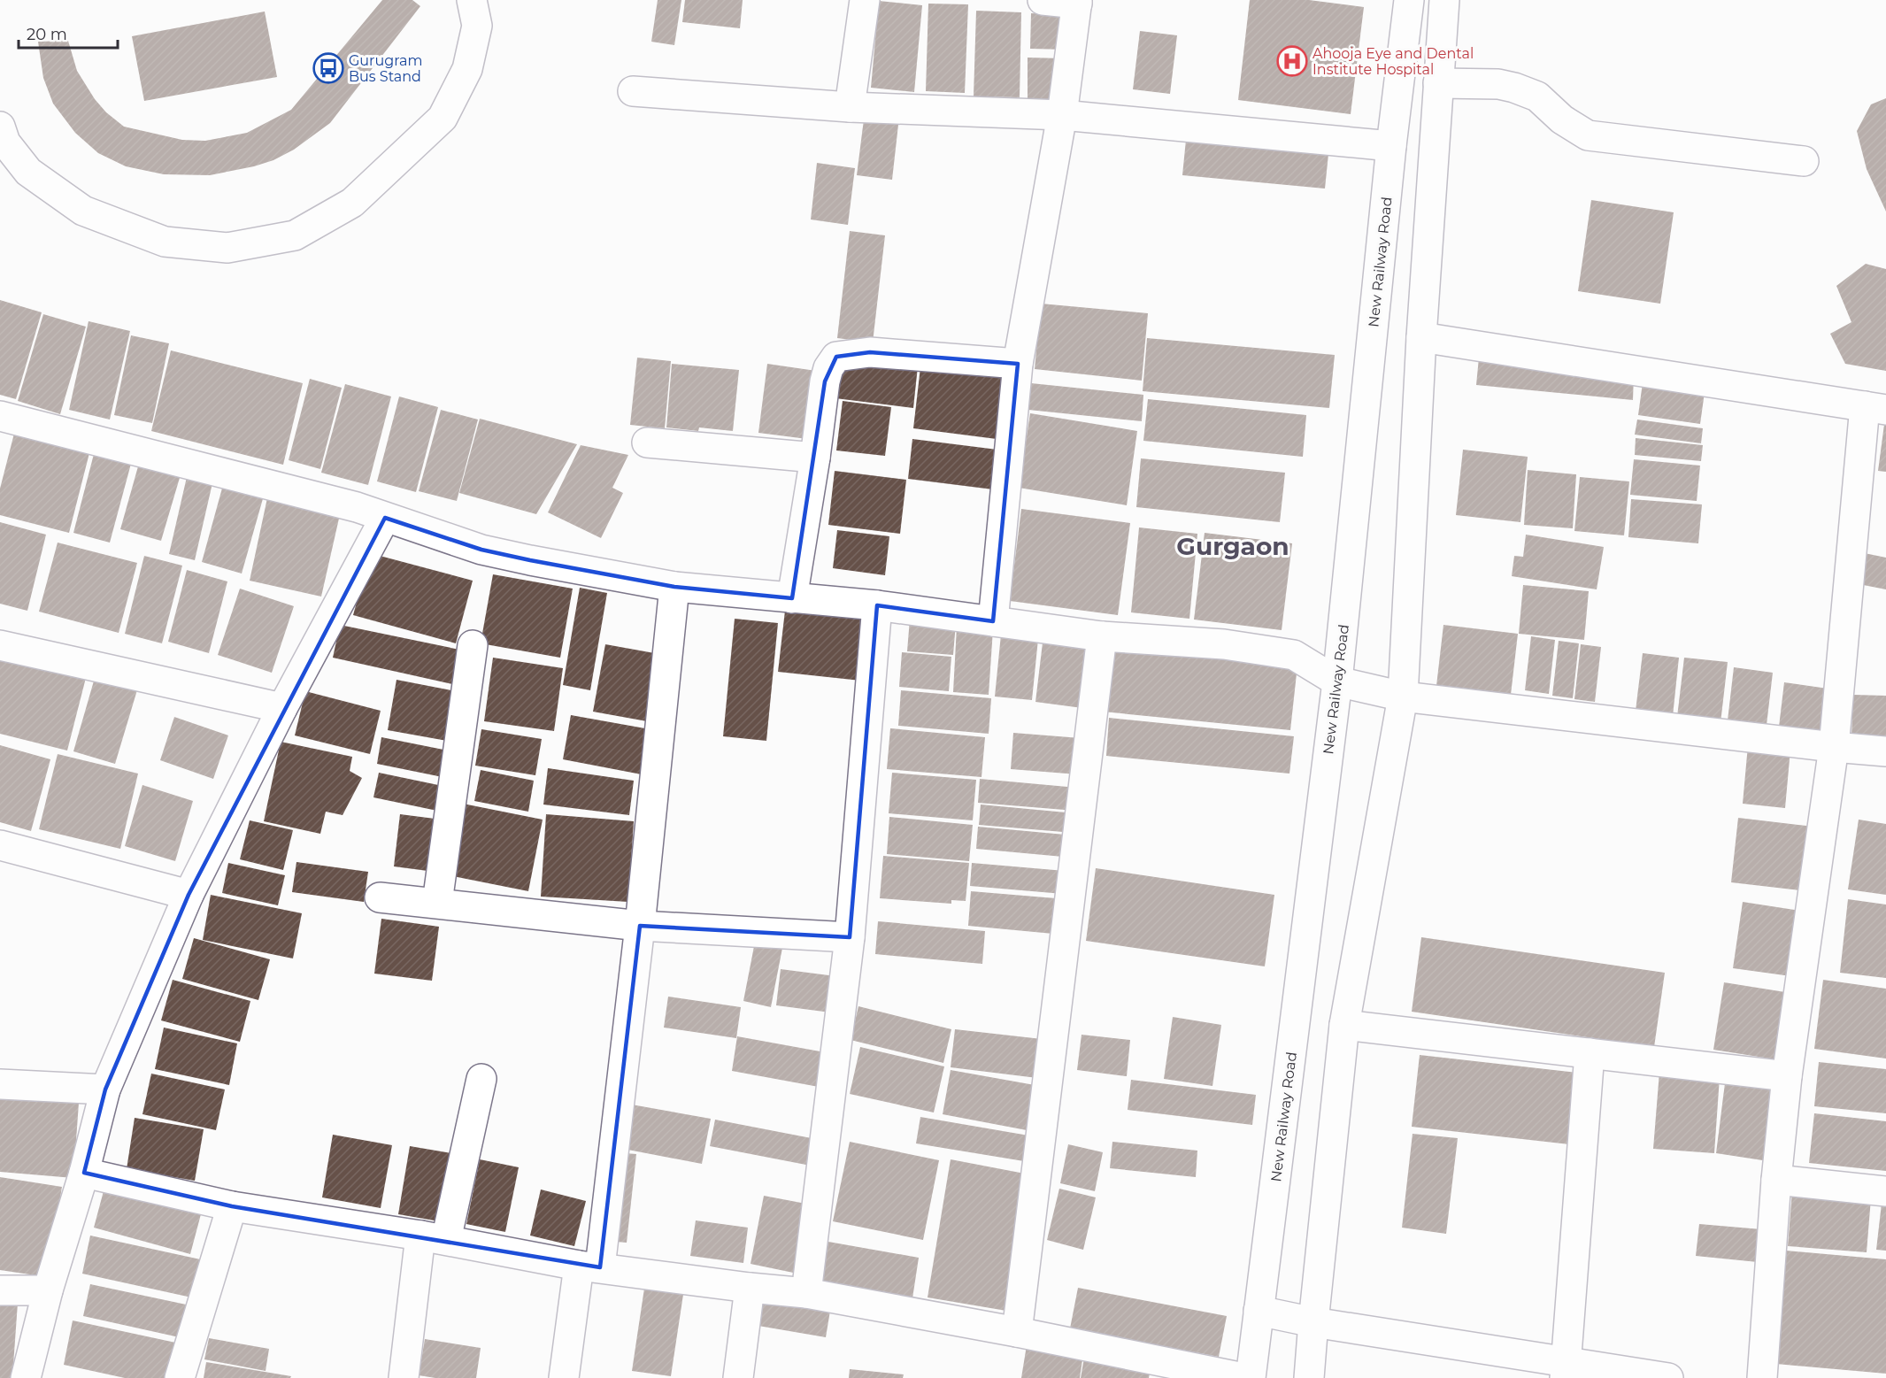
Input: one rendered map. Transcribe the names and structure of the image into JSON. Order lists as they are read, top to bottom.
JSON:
{
  "streets": {
    "street": ["New Railway Road"]
  },
  "districts": ["Gurgaon"],
  "places": {
    "hospital": ["Ahooja Eye and Dental Institute Hospital"],
    "bus stop": ["Gurugram Bus Stand"]
  },
  "scale_bar": "20 m"
}
